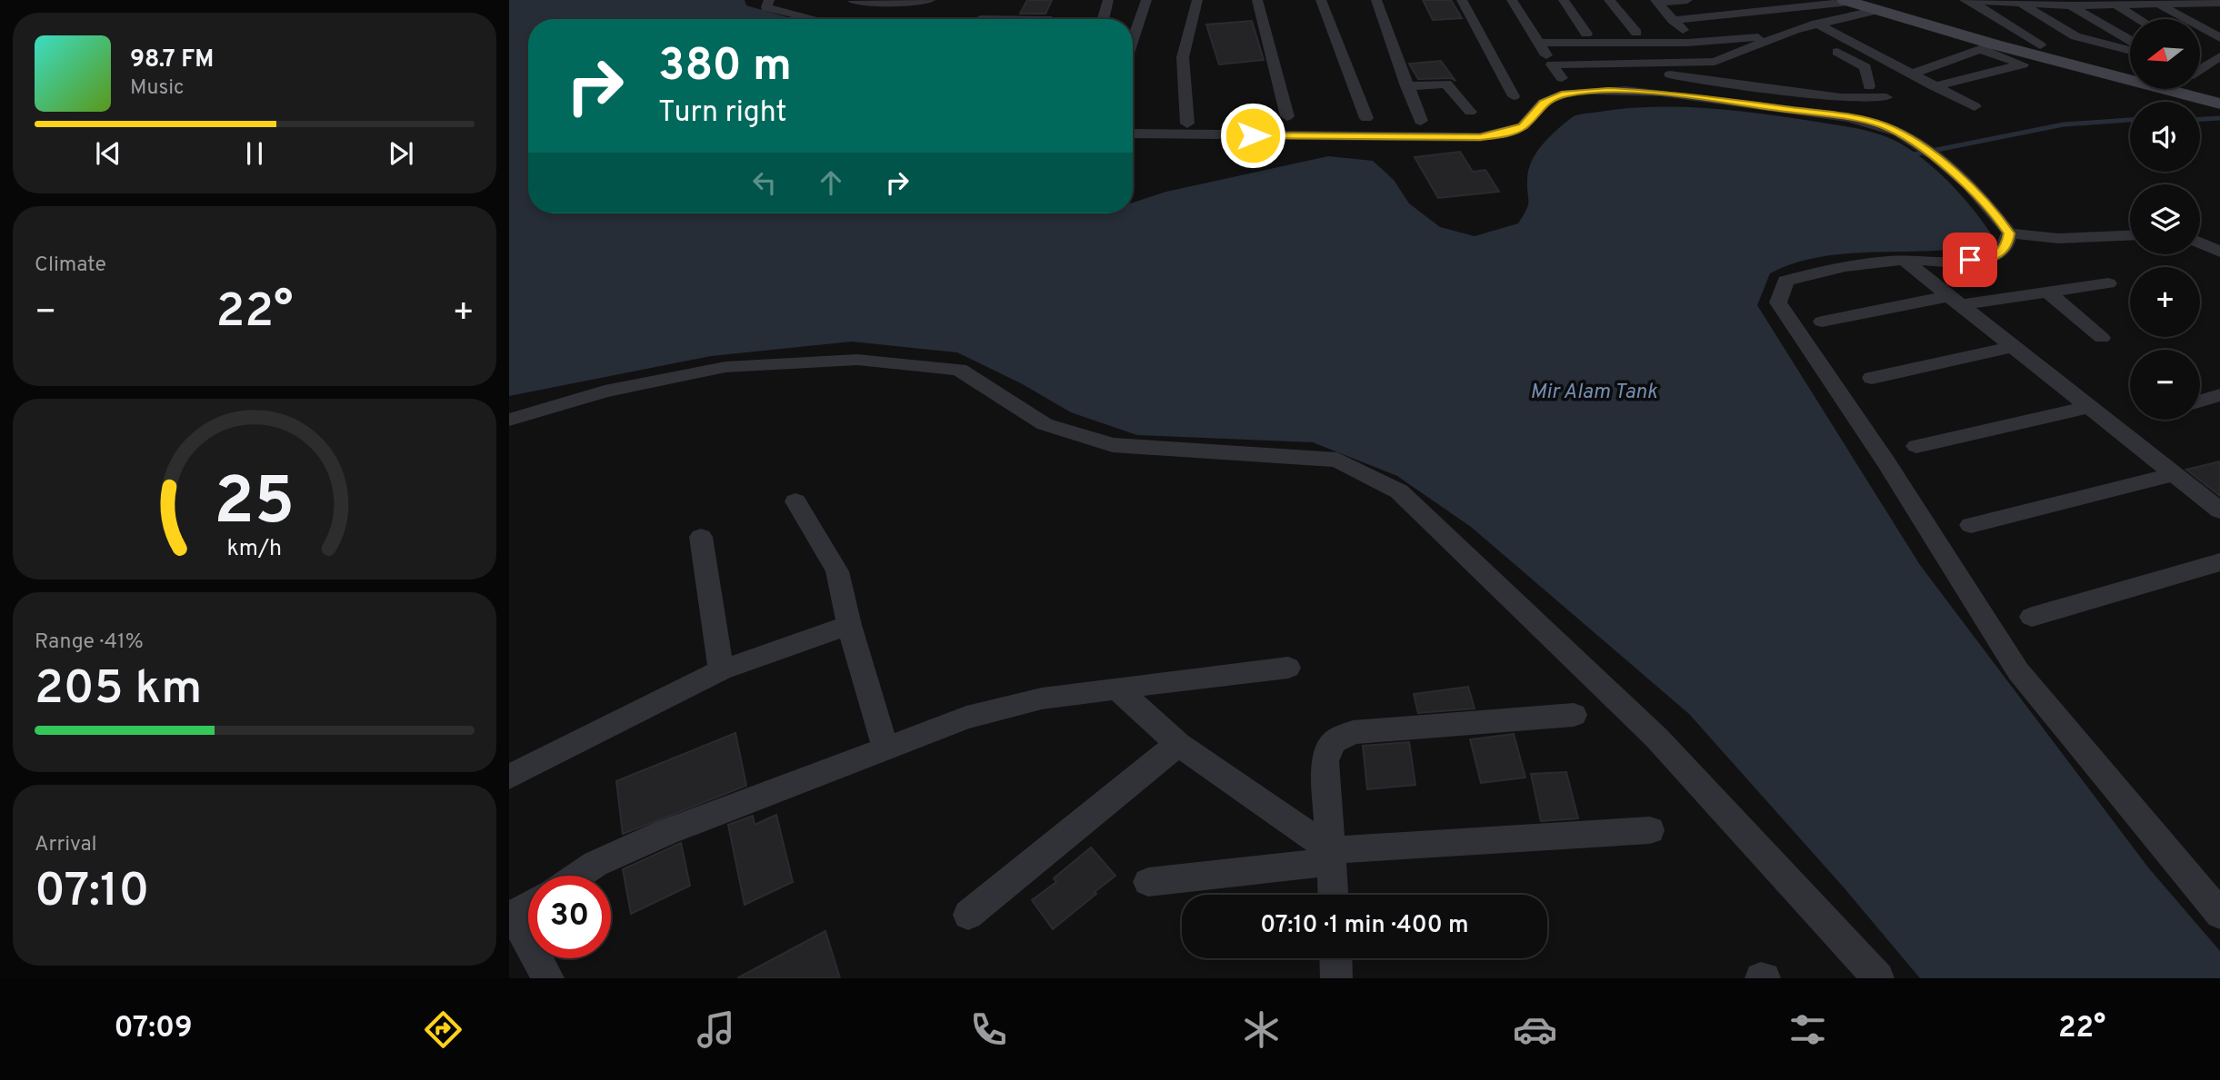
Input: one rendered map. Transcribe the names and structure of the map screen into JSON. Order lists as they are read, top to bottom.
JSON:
{
  "water": ["Mir Alam Tank"],
  "north": "left",
  "page": {
    "map_buttons": ["+", "−"],
    "turn": ["380 m", "Turn right"],
    "song": ["98.7 FM", "Music"],
    "tile": [
      "Climate",
      ["Range · 41%", "205 km"],
      ["Arrival", "07:10"]
    ],
    "heat": ["−", "22°", "+"],
    "limit": "30",
    "trip": "07:10 · 1 min · 400 m",
    "tabs": ["07:09", "22°"],
    "gauge": ["25", "km/h"]
  }
}
